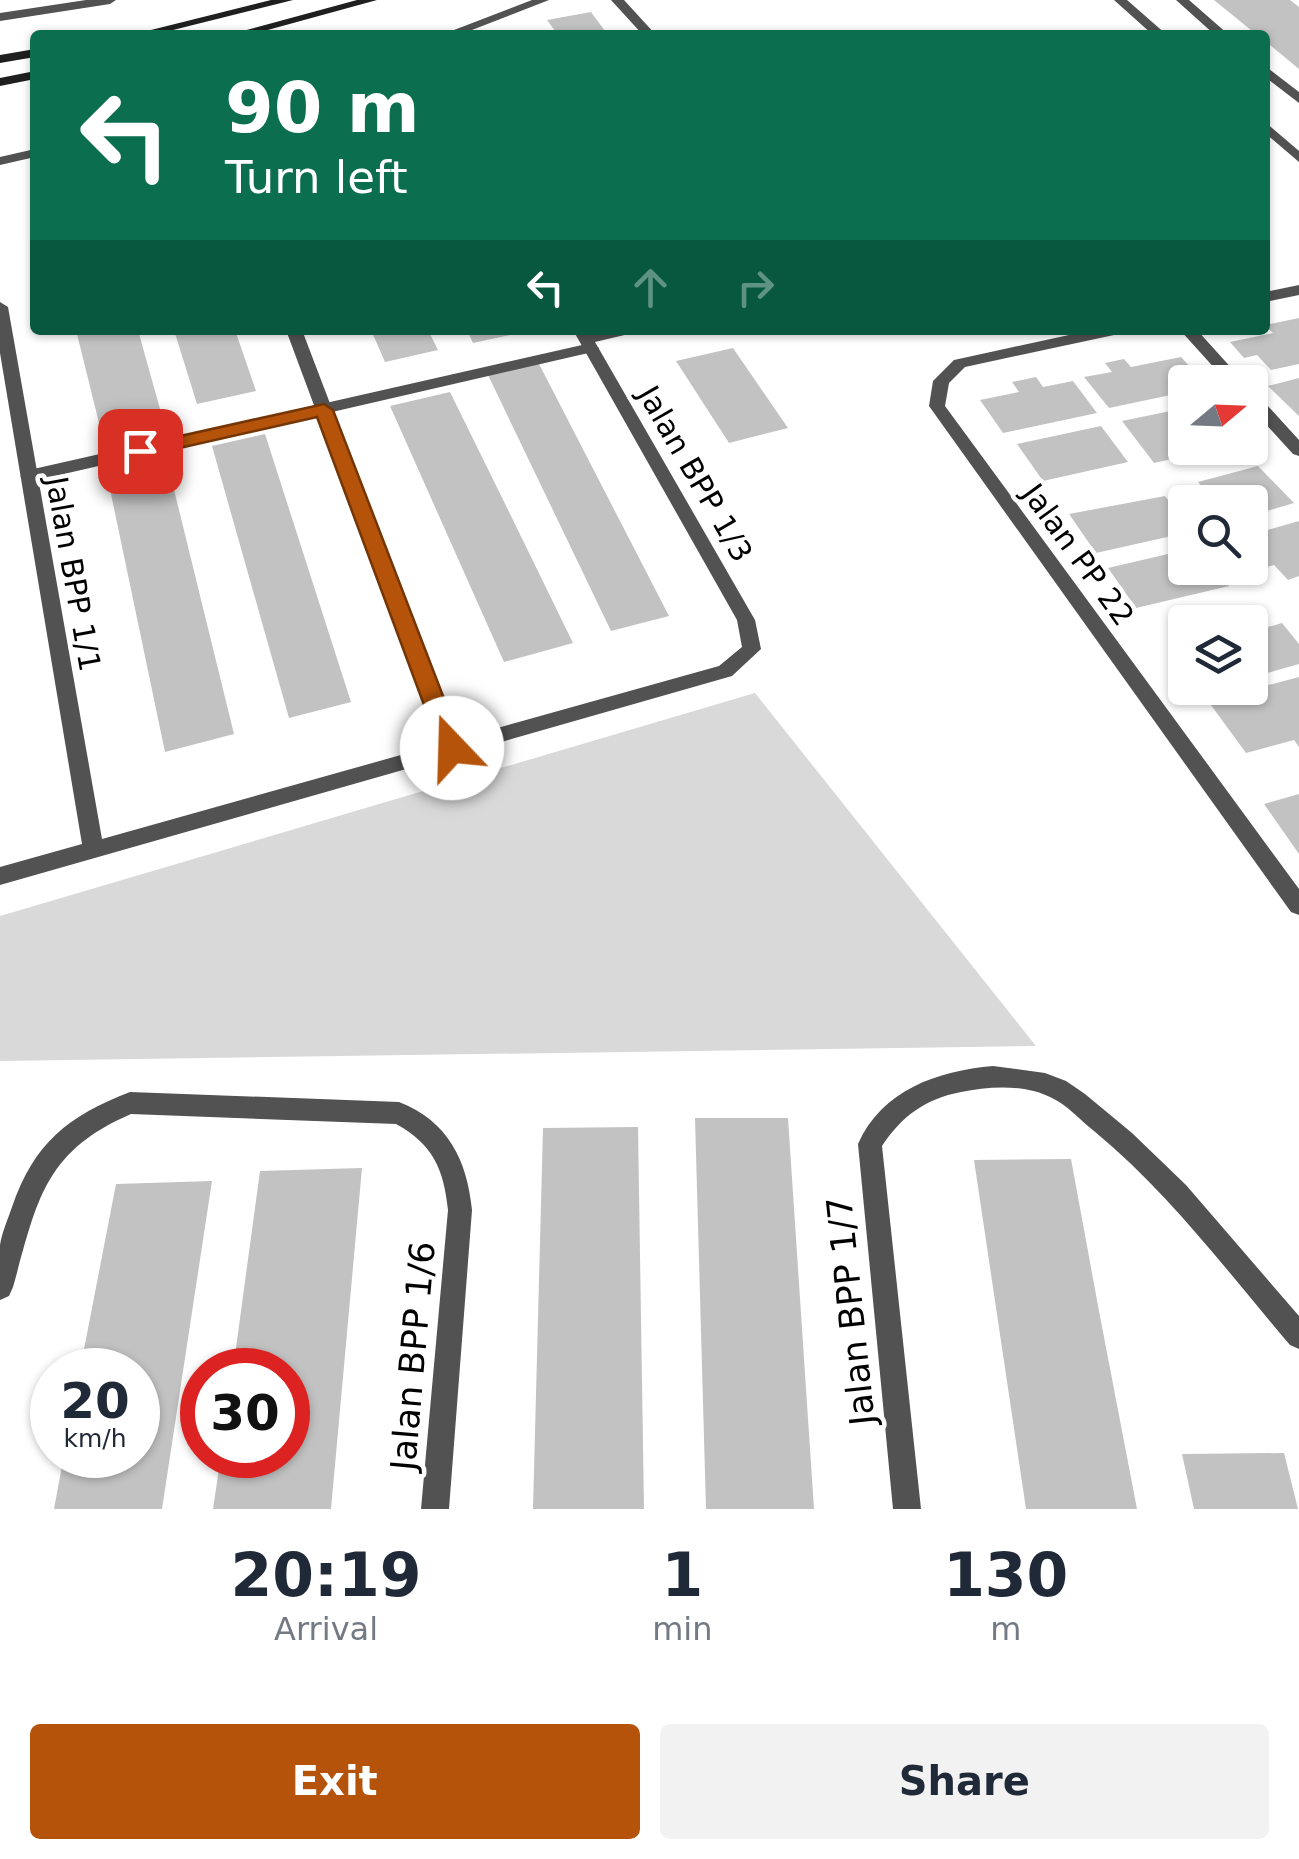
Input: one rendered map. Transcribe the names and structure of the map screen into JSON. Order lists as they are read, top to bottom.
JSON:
{
  "streets": {
    "street": [
      "Jalan BPP 1/3",
      "Jalan PP 22",
      "Jalan BPP 1/1",
      "Jalan BPP 1/7",
      "Jalan BPP 1/6"
    ]
  },
  "north": "right",
  "page": {
    "turn": ["90 m", "Turn left"],
    "speed": "20 km/h",
    "limit": "30",
    "eta": [
      "20:19",
      "Arrival",
      "1",
      "min",
      "130",
      "m"
    ],
    "buttons": ["Exit", "Share"]
  }
}
